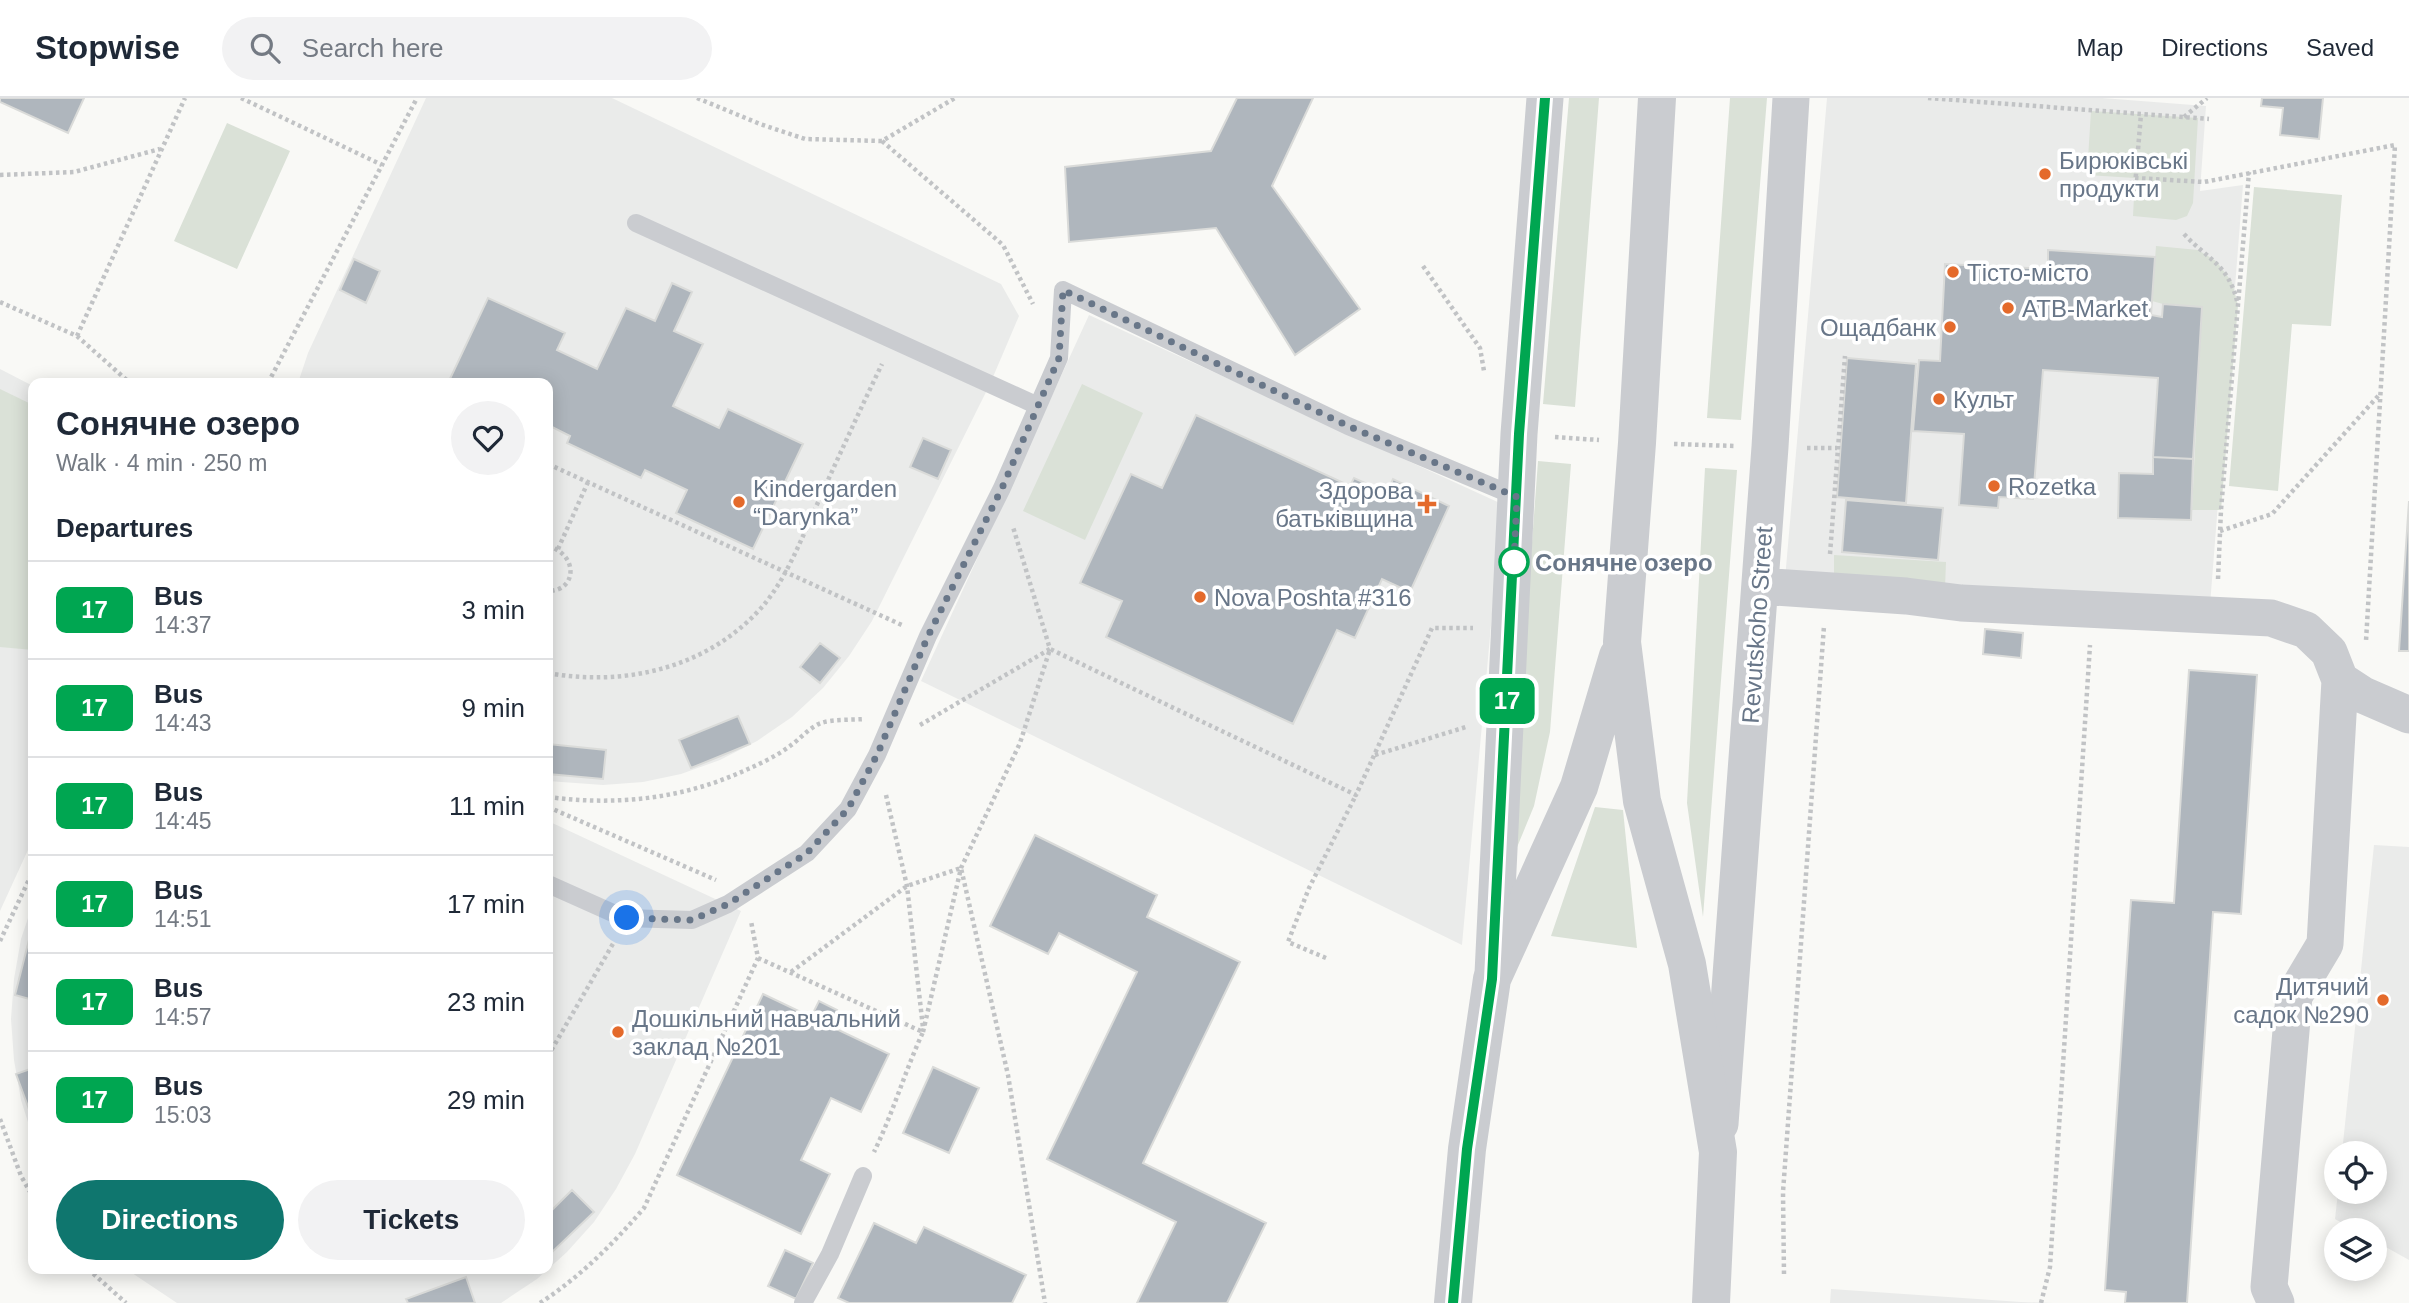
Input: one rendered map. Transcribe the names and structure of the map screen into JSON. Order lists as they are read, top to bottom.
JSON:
{
  "streets": {
    "street": ["Revutskoho Street"]
  },
  "places": {
    "other": [
      "Бирюківські продукти",
      "Тісто-місто",
      "ATB-Market",
      "Ощадбанк",
      "Культ",
      "Rozetka",
      "Kindergarden “Darynka”",
      "Сонячне озеро",
      "Nova Poshta #316",
      "Дитячий садок №290",
      "Дошкільний навчальний заклад №201"
    ],
    "health": ["Здорова батьківщина"]
  },
  "lines": ["bus line 17"],
  "page": {
    "header": "Stopwise",
    "search": "Search here",
    "nav": ["Map", "Directions", "Saved"],
    "on_map": "17",
    "heading": [
      ["Сонячне озеро", "Walk · 4 min · 250 m"],
      "Departures"
    ],
    "list": [
      {
        "mark": "17",
        "name": "Bus",
        "note": "14:37",
        "value": "3 min"
      },
      {
        "mark": "17",
        "name": "Bus",
        "note": "14:43",
        "value": "9 min"
      },
      {
        "mark": "17",
        "name": "Bus",
        "note": "14:45",
        "value": "11 min"
      },
      {
        "mark": "17",
        "name": "Bus",
        "note": "14:51",
        "value": "17 min"
      },
      {
        "mark": "17",
        "name": "Bus",
        "note": "14:57",
        "value": "23 min"
      },
      {
        "mark": "17",
        "name": "Bus",
        "note": "15:03",
        "value": "29 min"
      }
    ],
    "buttons": ["Directions", "Tickets"]
  }
}
